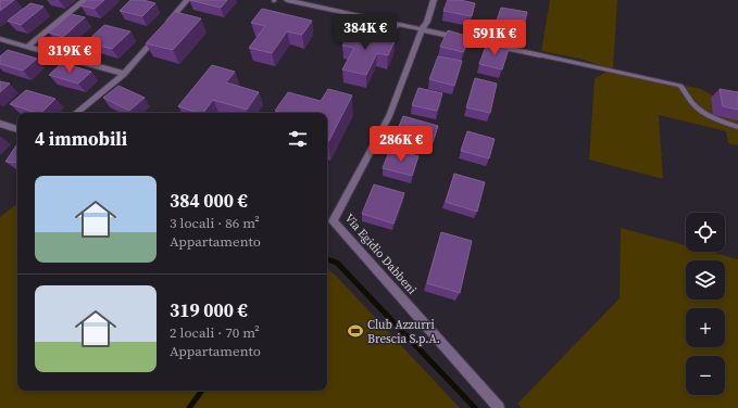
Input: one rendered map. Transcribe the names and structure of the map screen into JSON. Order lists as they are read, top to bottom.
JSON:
{
  "streets": {
    "street": ["Via Egidio Dabbeni"]
  },
  "places": {
    "sports": ["Club Azzurri Brescia S.p.A."]
  },
  "page": {
    "price": [
      "384K €",
      "591K €",
      "319K €",
      "286K €"
    ],
    "heading": "4 immobili",
    "list": [
      {
        "name": "384 000 €",
        "note": "3 locali · 86 m² · Appartamento"
      },
      {
        "name": "319 000 €",
        "note": "2 locali · 70 m² · Appartamento"
      }
    ],
    "map_buttons": ["+", "−"]
  }
}
